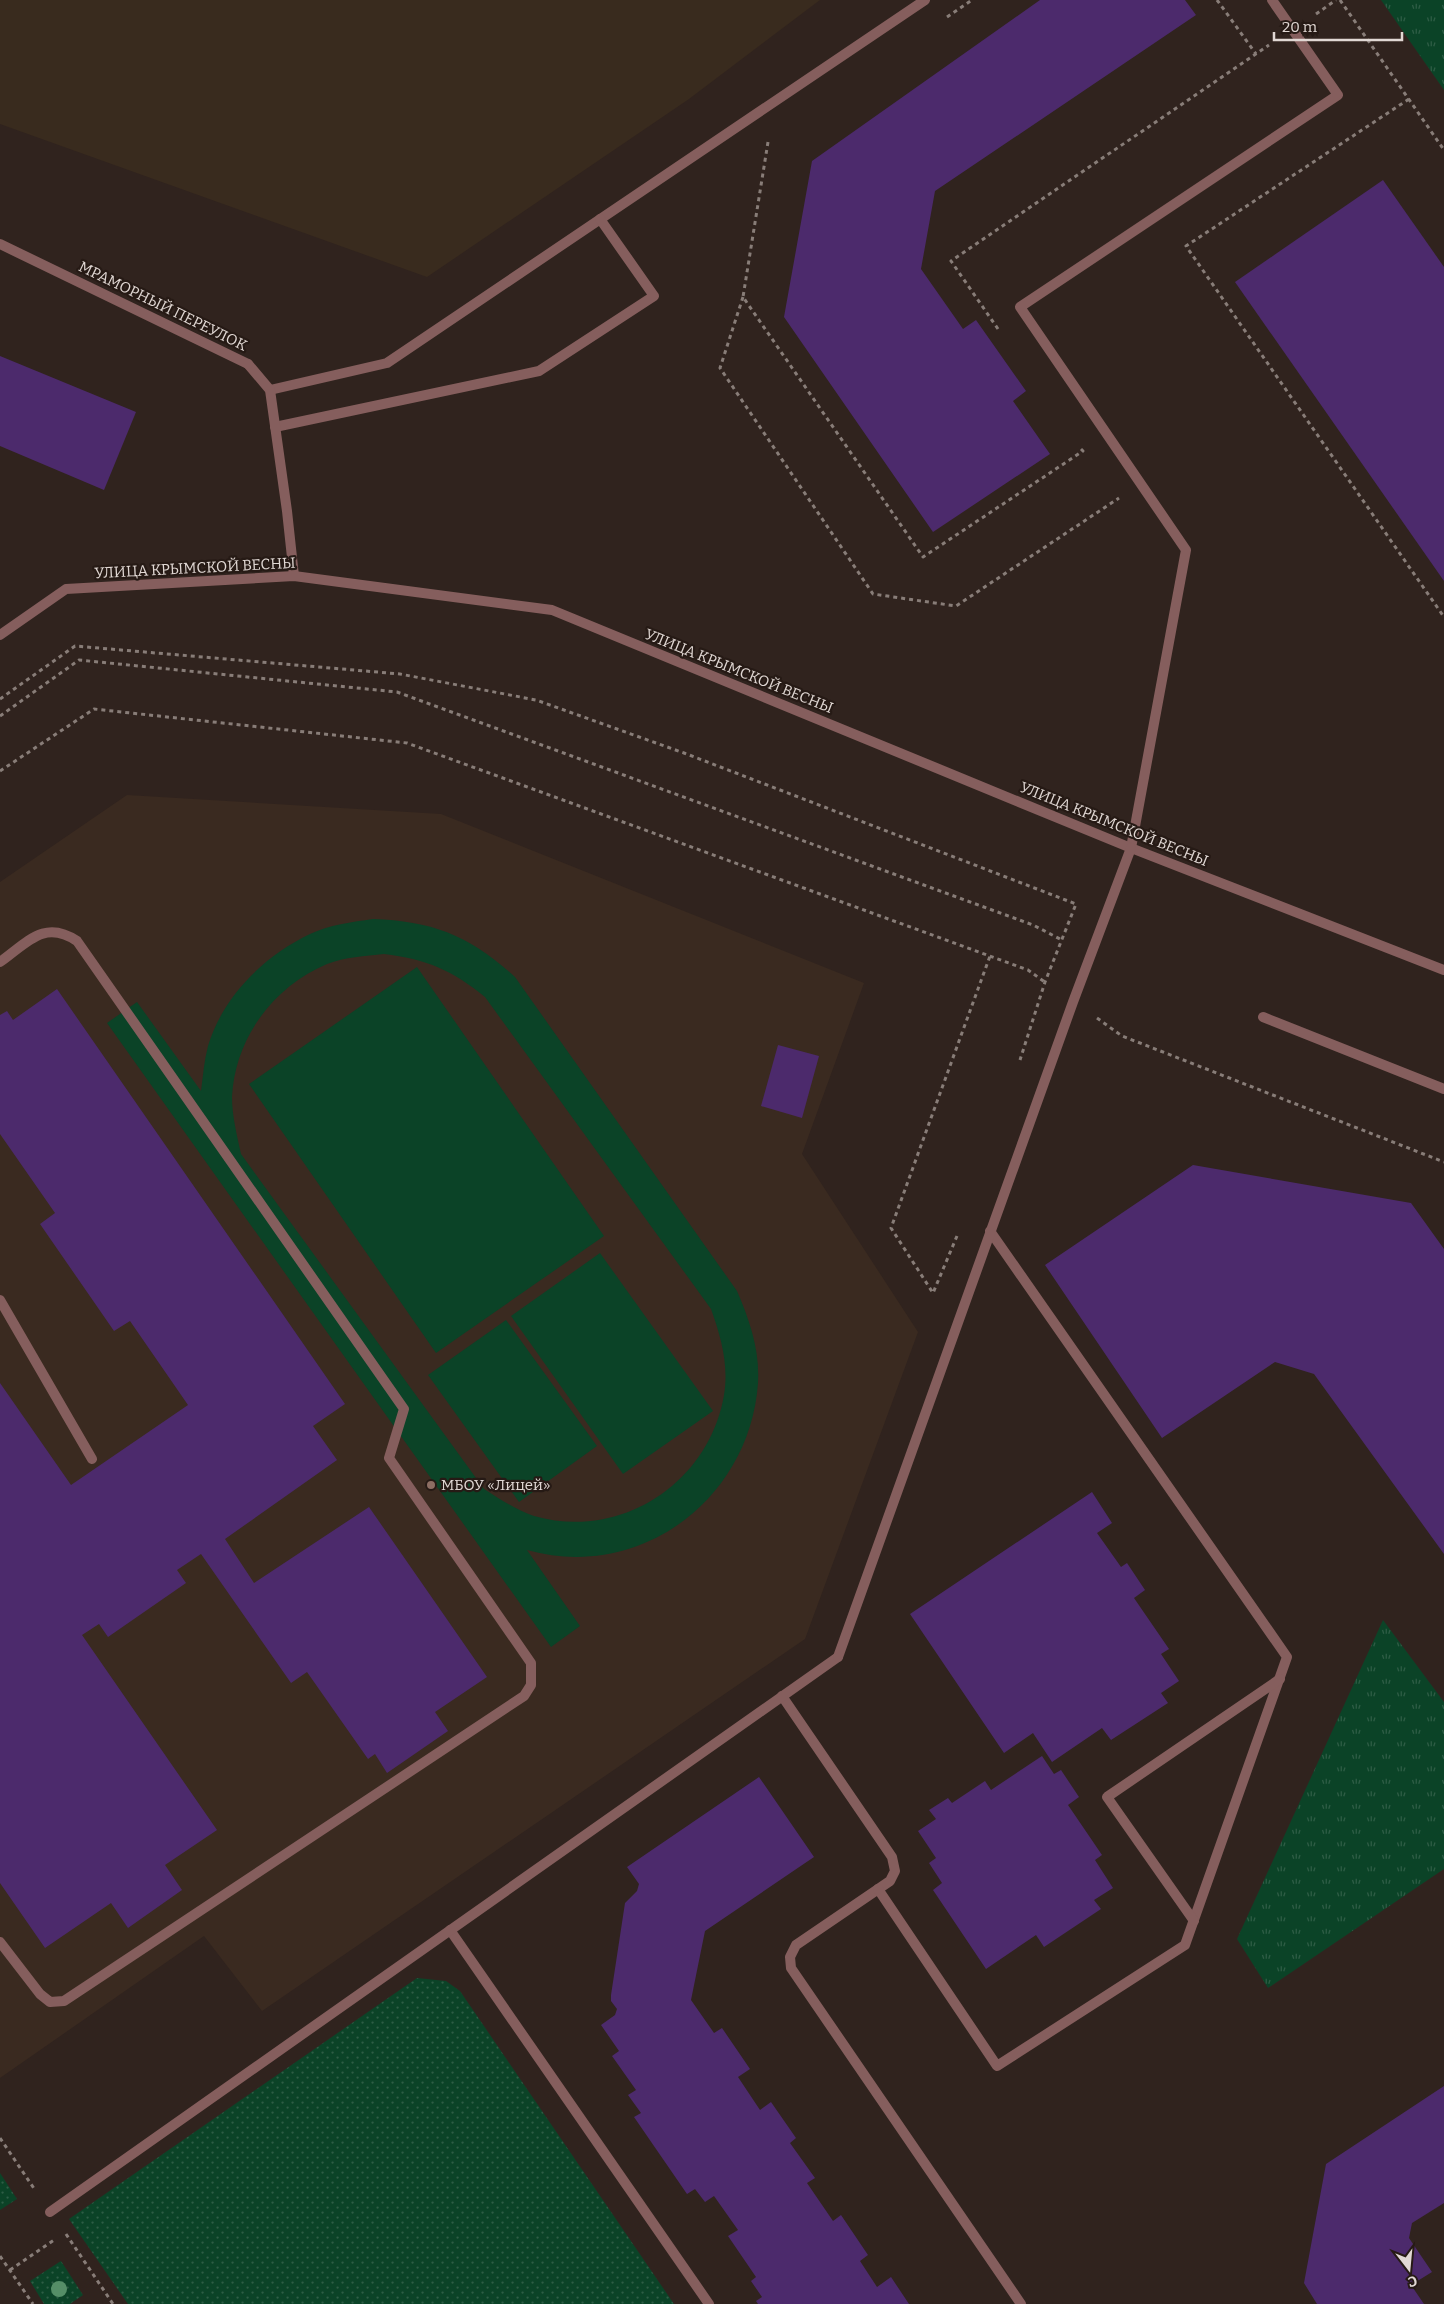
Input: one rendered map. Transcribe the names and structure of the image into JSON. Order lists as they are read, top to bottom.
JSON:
{
  "streets": {
    "street": ["МРАМОРНЫЙ ПЕРЕУЛОК", "УЛИЦА КРЫМСКОЙ ВЕСНЫ"]
  },
  "places": ["МБОУ «Лицей»"],
  "scale_bar": "20 m",
  "north": "bottom"
}
